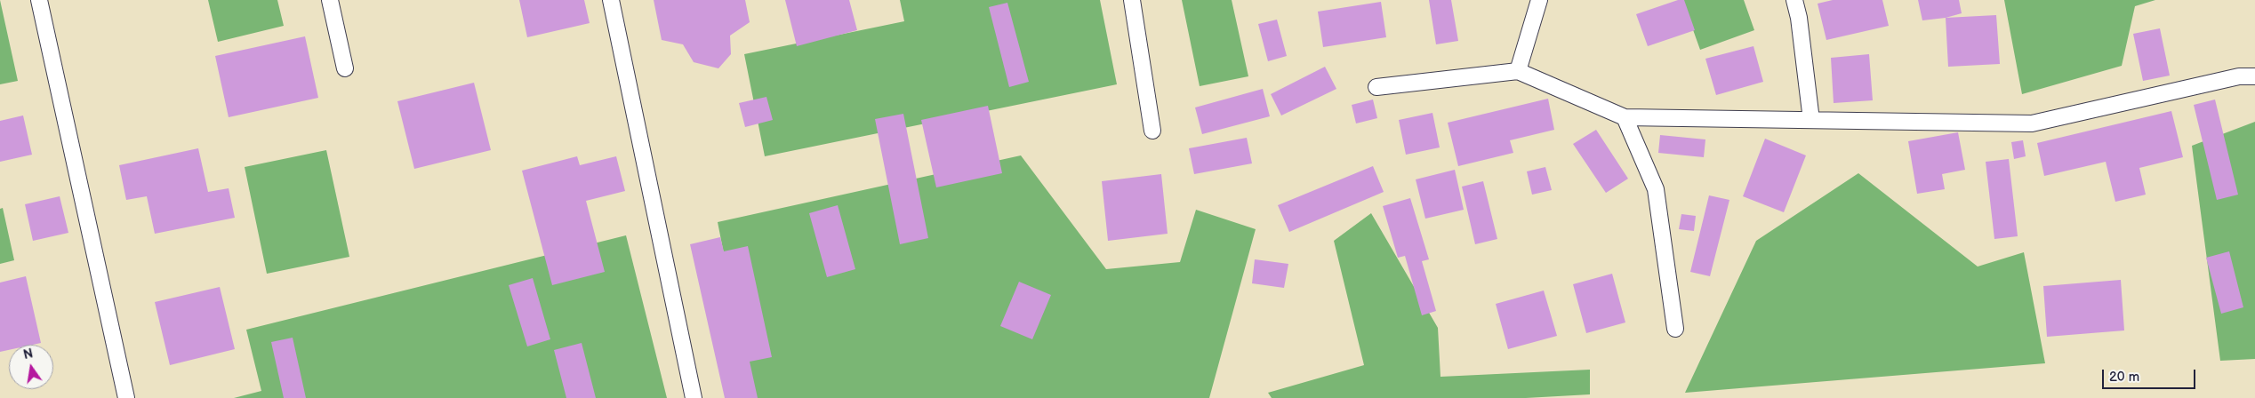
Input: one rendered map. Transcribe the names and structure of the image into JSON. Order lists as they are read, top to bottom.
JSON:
{
  "scale_bar": "20 m",
  "north": "top"
}
